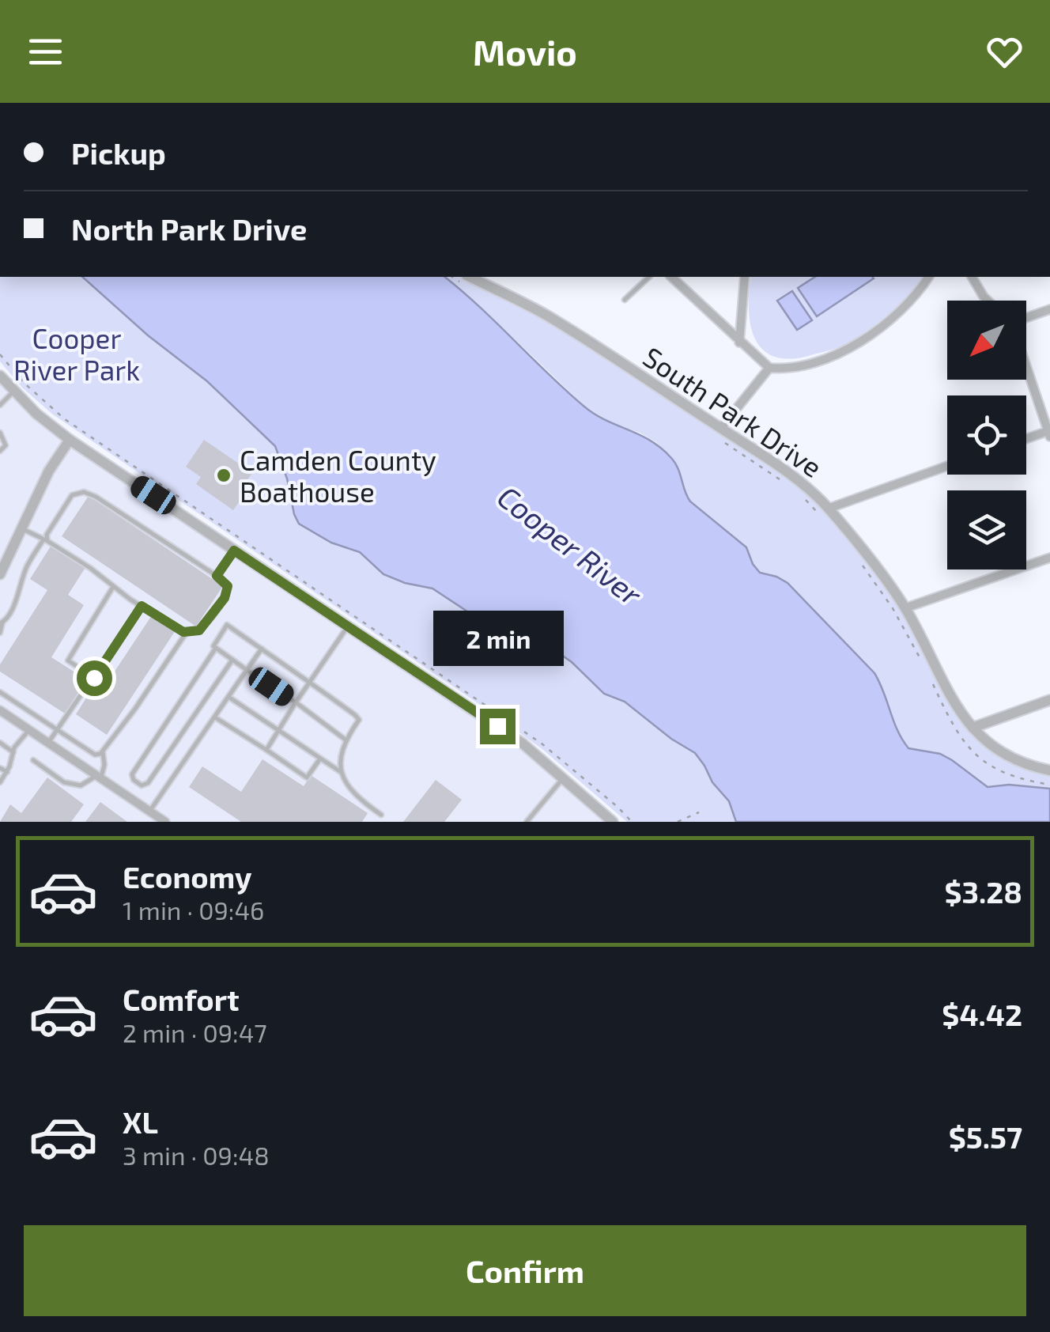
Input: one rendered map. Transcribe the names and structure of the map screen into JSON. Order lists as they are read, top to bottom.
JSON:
{
  "streets": {
    "street": ["South Park Drive"]
  },
  "water": ["Cooper River"],
  "parks": ["Cooper River Park"],
  "places": ["Camden County Boathouse"],
  "north": "bottom left",
  "page": {
    "header": "Movio",
    "banner": ["Pickup", "North Park Drive"],
    "bubble": "2 min",
    "list": [
      {
        "name": "Economy",
        "note": "1 min · 09:46",
        "value": "$3.28"
      },
      {
        "name": "Comfort",
        "note": "2 min · 09:47",
        "value": "$4.42"
      },
      {
        "name": "XL",
        "note": "3 min · 09:48",
        "value": "$5.57"
      }
    ],
    "buttons": "Confirm"
  }
}
